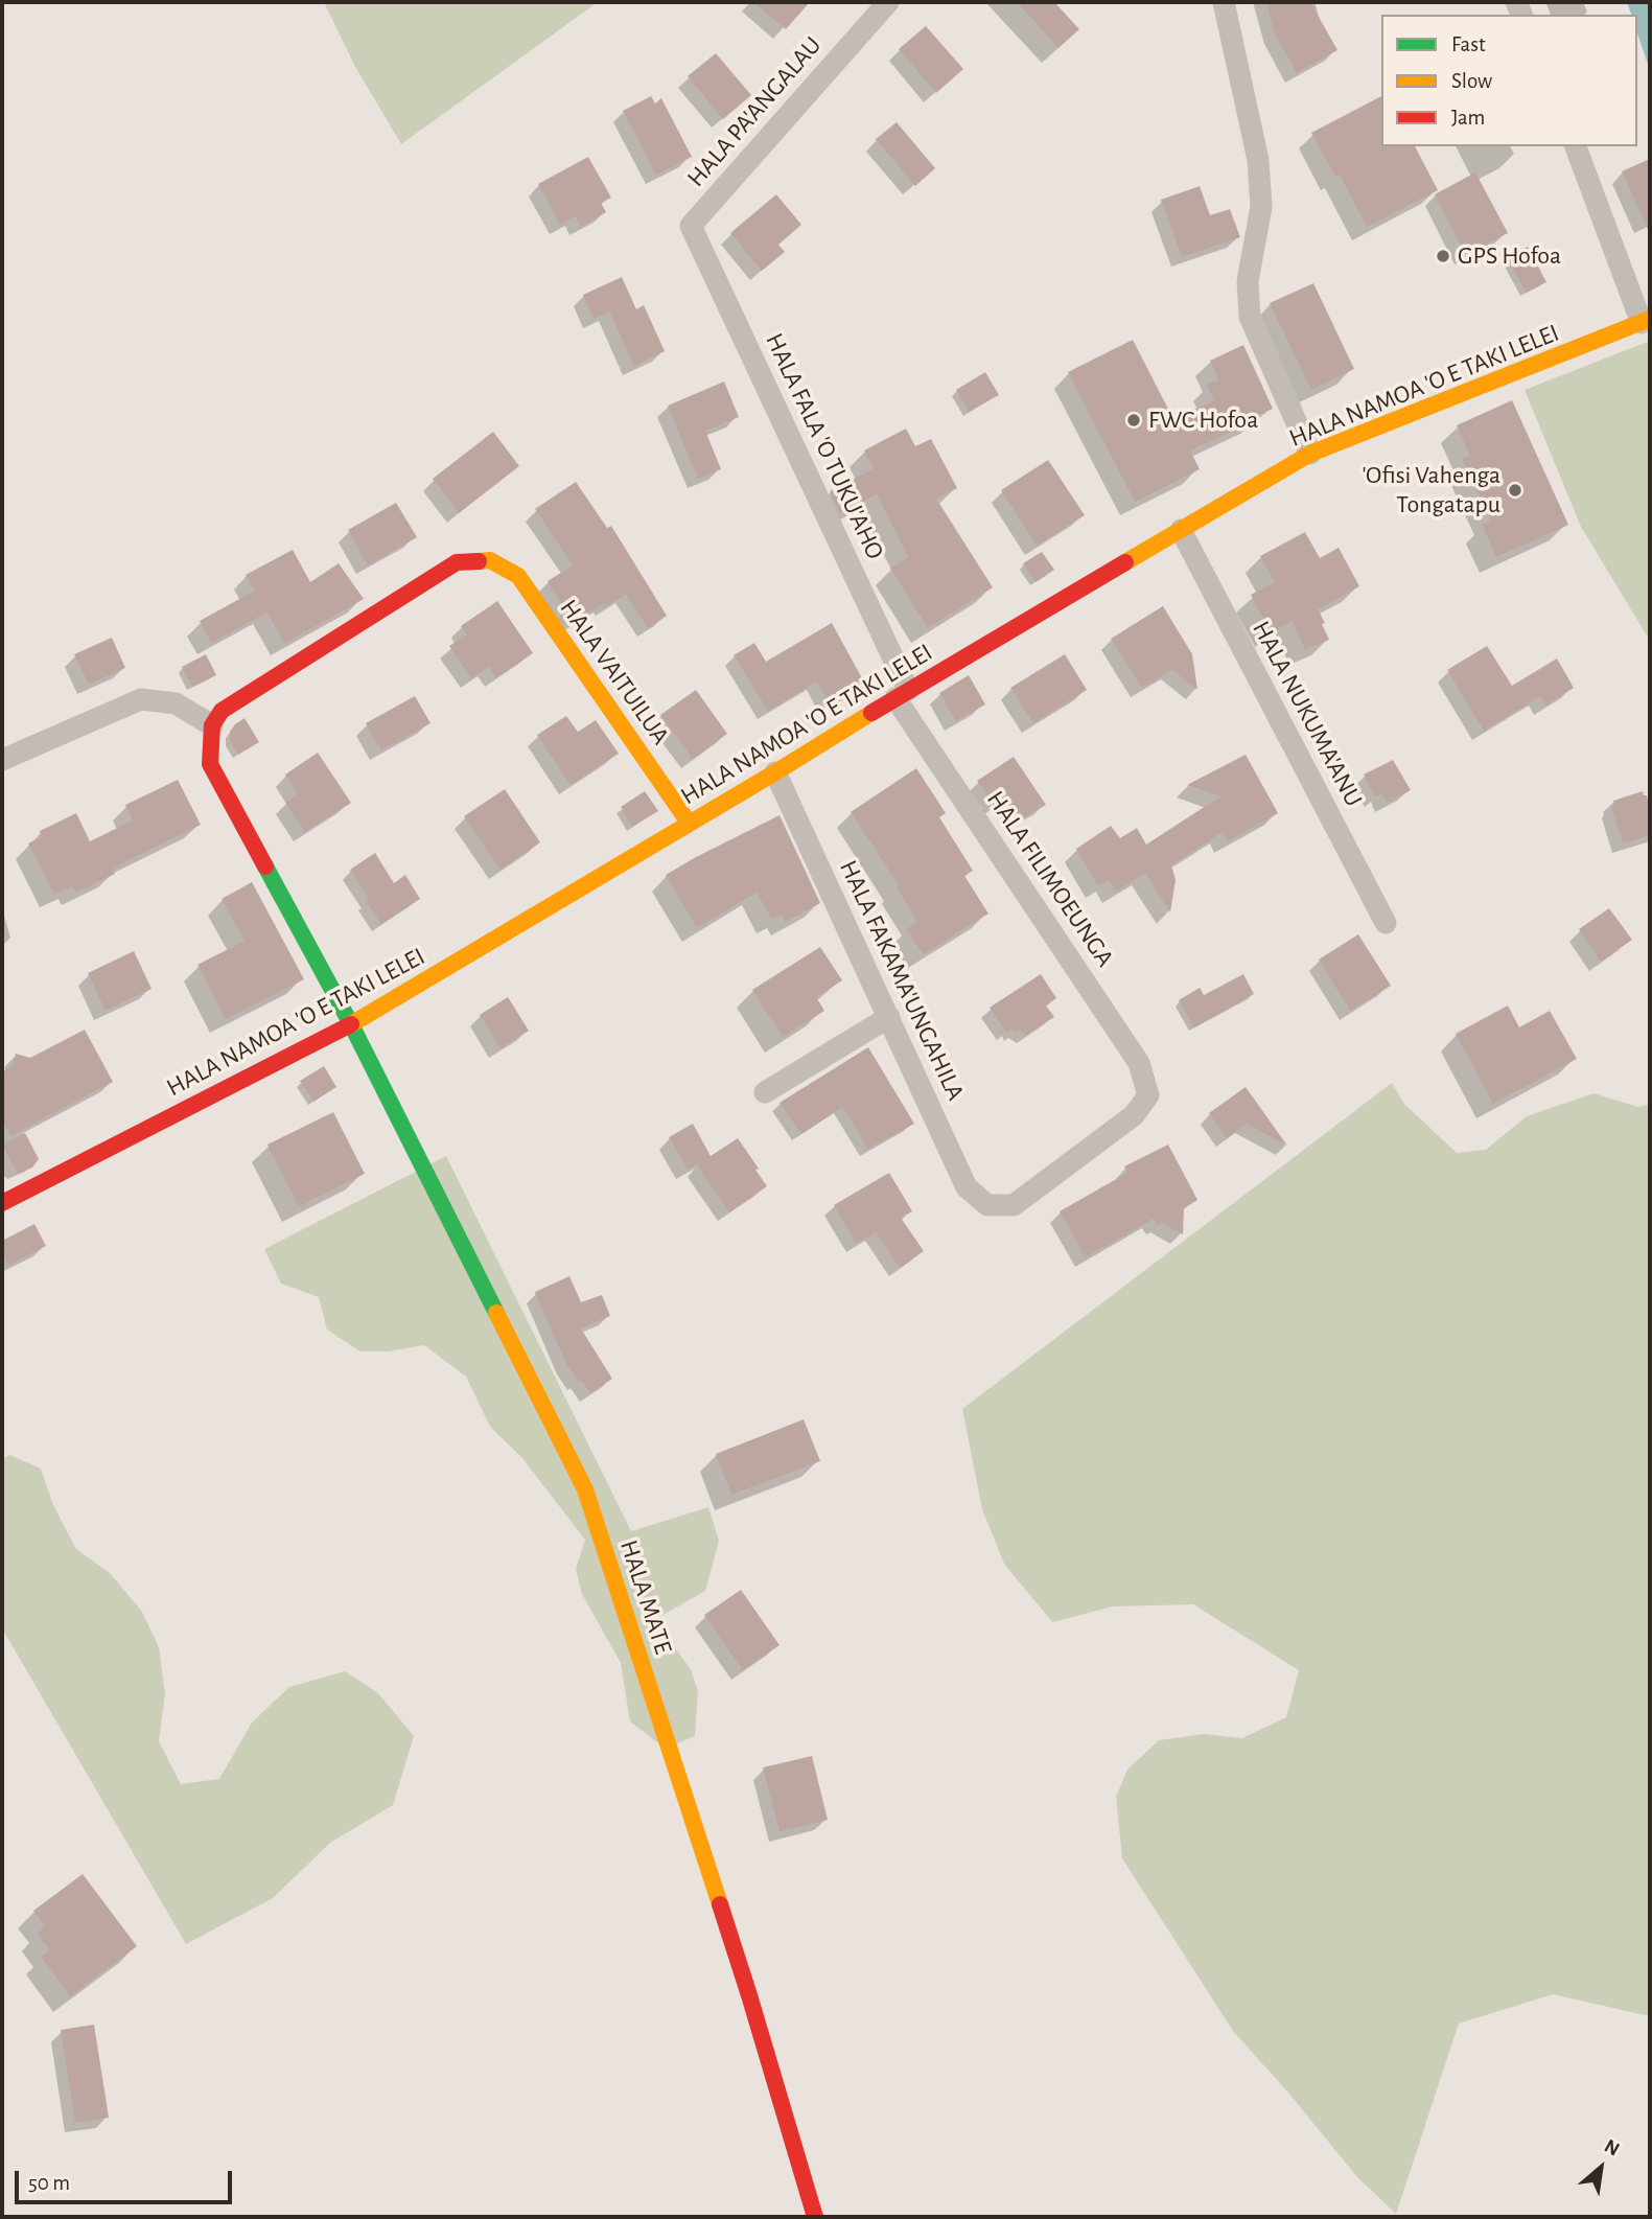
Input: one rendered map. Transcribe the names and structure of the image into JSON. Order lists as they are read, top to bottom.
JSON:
{
  "streets": {
    "street": [
      "HALA PA'ANGALAU",
      "HALA NAMOA 'O E TAKI LELEI",
      "HALA FALA 'O TUKU'AHO",
      "HALA VAITUILUA",
      "HALA NUKUMA'ANU",
      "HALA FILIMOEUNGA",
      "HALA FAKAMA'UNGAHILA",
      "HALA MATE"
    ]
  },
  "crossings": [
    ["HALA PA'ANGALAU", "HALA FALA 'O TUKU'AHO"],
    ["HALA NAMOA 'O E TAKI LELEI", "HALA FALA 'O TUKU'AHO"],
    ["HALA NAMOA 'O E TAKI LELEI", "HALA VAITUILUA"],
    ["HALA NAMOA 'O E TAKI LELEI", "HALA NUKUMA'ANU"],
    ["HALA NAMOA 'O E TAKI LELEI", "HALA FILIMOEUNGA"],
    ["HALA NAMOA 'O E TAKI LELEI", "HALA FAKAMA'UNGAHILA"],
    ["HALA NAMOA 'O E TAKI LELEI", "HALA MATE"],
    ["HALA FALA 'O TUKU'AHO", "HALA FILIMOEUNGA"],
    ["HALA VAITUILUA", "HALA MATE"],
    ["HALA FILIMOEUNGA", "HALA FAKAMA'UNGAHILA"]
  ],
  "places": ["GPS Hofoa", "FWC Hofoa", "'Ofisi Vahenga Tongatapu"],
  "legend": ["Fast", "Slow", "Jam"],
  "scale_bar": "50 m",
  "north": "top right"
}
